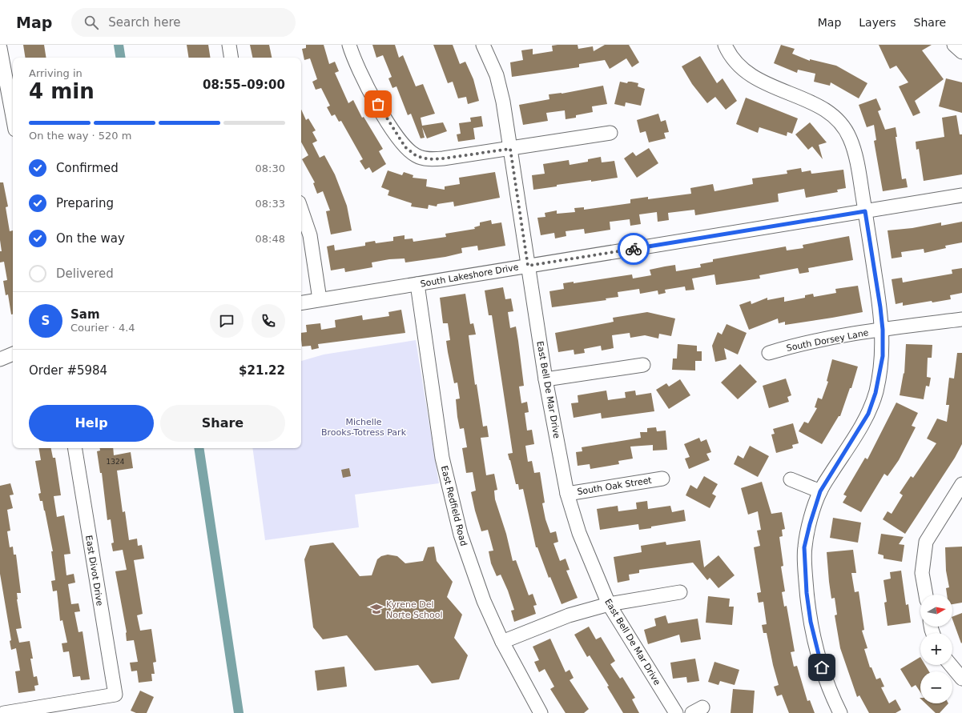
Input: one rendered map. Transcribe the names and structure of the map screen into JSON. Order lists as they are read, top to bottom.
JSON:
{
  "streets": {
    "street": [
      "South Lakeshore Drive",
      "South Dorsey Lane",
      "East Bell De Mar Drive",
      "South Oak Street",
      "East Redfield Road",
      "East Divot Drive"
    ]
  },
  "crossings": [
    ["South Lakeshore Drive", "East Bell De Mar Drive"],
    ["South Lakeshore Drive", "East Redfield Road"],
    ["East Bell De Mar Drive", "South Oak Street"]
  ],
  "parks": ["Michelle Brooks-Totress Park"],
  "places": {
    "school or university": ["Kyrene Del Norte School"]
  },
  "house_numbers": ["1324"],
  "north": "right",
  "page": {
    "header": "Map",
    "search": "Search here",
    "nav": ["Map", "Layers", "Share"],
    "heading": ["4 min", "Arriving in", "08:55–09:00"],
    "panel": [
      "Sam",
      "Courier · 4.4",
      "Order #5984",
      "$21.22"
    ],
    "bar": "On the way · 520 m",
    "list": [
      ["Confirmed", "08:30"],
      ["Preparing", "08:33"],
      ["On the way", "08:48"],
      "Delivered"
    ],
    "round": "S",
    "buttons": ["Help", "Share"],
    "map_buttons": ["+", "−"]
  }
}
